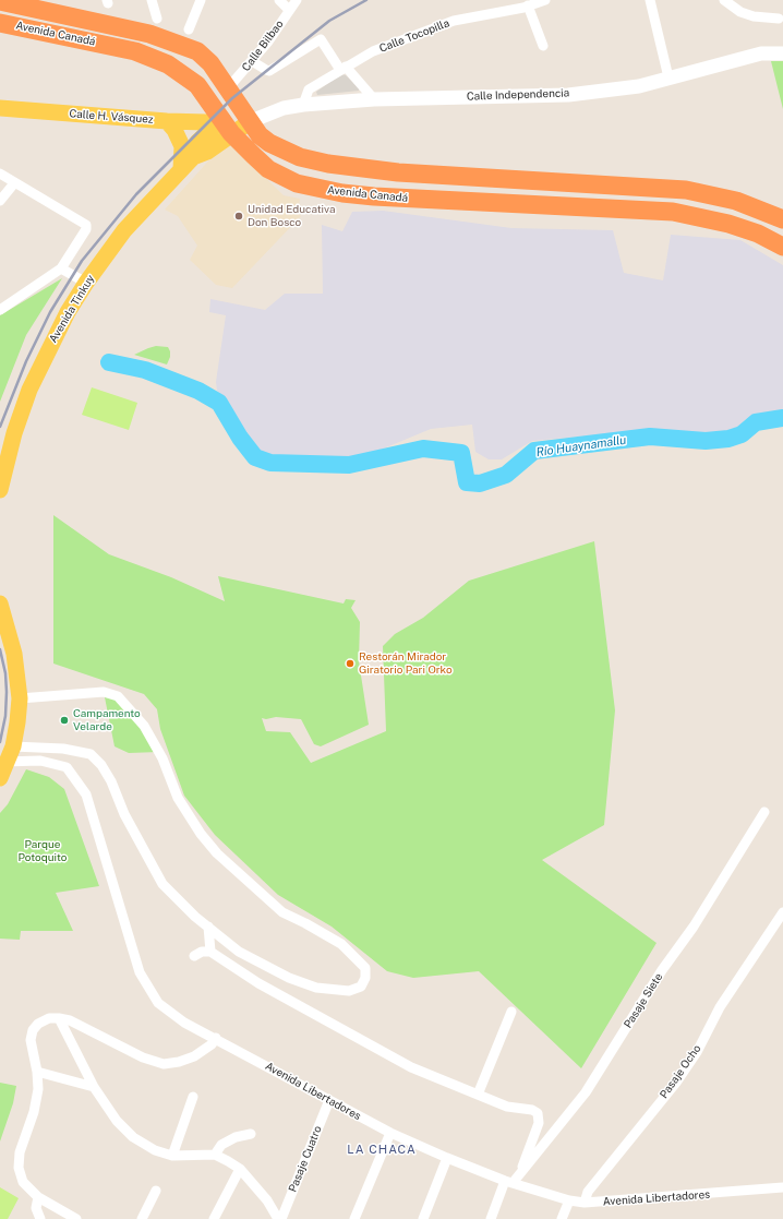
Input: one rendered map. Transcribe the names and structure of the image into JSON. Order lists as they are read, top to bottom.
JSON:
{
  "streets": {
    "highway": ["Avenida Canadá"],
    "main road": ["Calle H. Vásquez", "Avenida Tinkuy"],
    "street": [
      "Calle Tocopilla",
      "Calle Bilbao",
      "Calle Independencia",
      "Pasaje Siete",
      "Pasaje Ocho",
      "Avenida Libertadores",
      "Pasaje Cuatro"
    ]
  },
  "crossings": [
    ["Avenida Canadá", "Calle Bilbao"],
    ["Avenida Canadá", "Calle Independencia"],
    ["Avenida Canadá", "Calle H. Vásquez"],
    ["Avenida Canadá", "Avenida Tinkuy"],
    ["Calle Tocopilla", "Calle Independencia"],
    ["Calle Independencia", "Avenida Tinkuy"],
    ["Calle H. Vásquez", "Avenida Tinkuy"],
    ["Pasaje Siete", "Avenida Libertadores"],
    ["Pasaje Ocho", "Avenida Libertadores"],
    ["Avenida Libertadores", "Pasaje Cuatro"]
  ],
  "districts": ["LA CHACA"],
  "water": ["Río Huaynamallu"],
  "parks": ["Parque Potoquito"],
  "places": ["Unidad Educativa Don Bosco", "Restorán Mirador Giratorio Pari Orko", "Campamento Velarde"]
}
